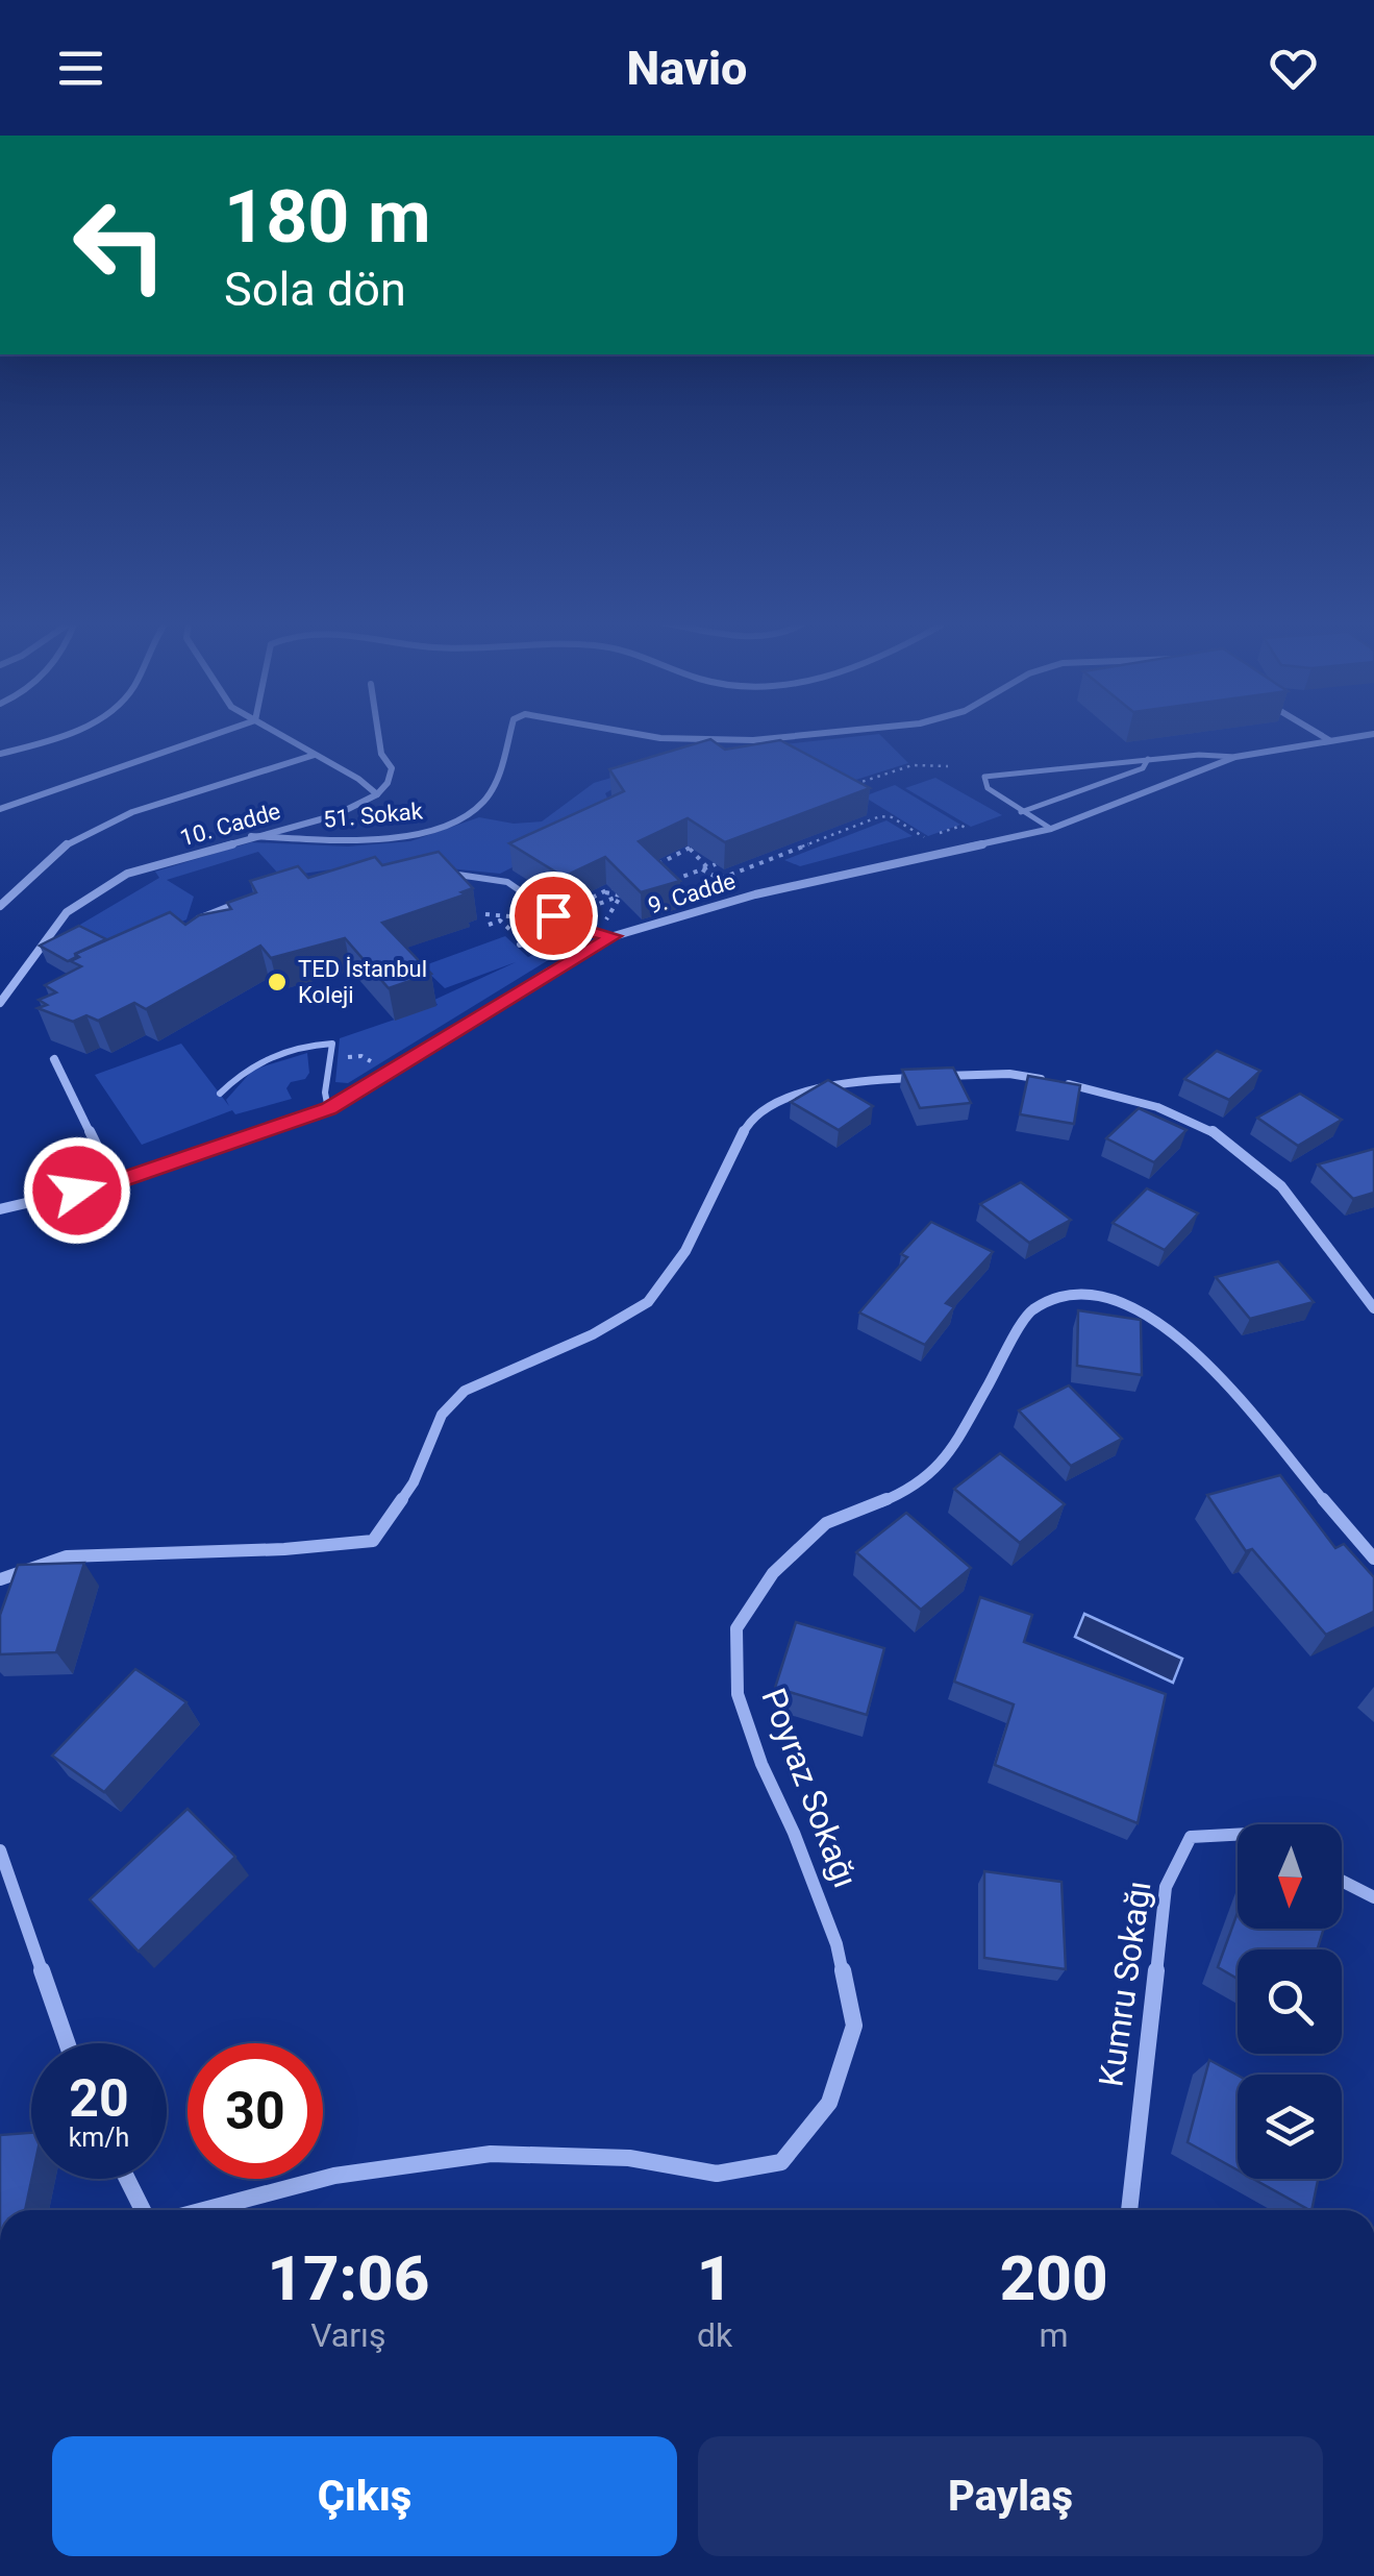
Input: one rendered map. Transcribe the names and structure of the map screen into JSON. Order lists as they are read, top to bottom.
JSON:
{
  "streets": {
    "street": [
      "51. Sokak",
      "10. Cadde",
      "9. Cadde",
      "Poyraz Sokağı",
      "Kumru Sokağı"
    ]
  },
  "crossings": [
    ["51. Sokak", "10. Cadde"]
  ],
  "places": ["TED İstanbul Koleji"],
  "north": "bottom",
  "page": {
    "header": "Navio",
    "turn": ["180 m", "Sola dön"],
    "speed": "20 km/h",
    "limit": "30",
    "eta": [
      "17:06",
      "Varış",
      "1",
      "dk",
      "200",
      "m"
    ],
    "buttons": ["Çıkış", "Paylaş"]
  }
}
